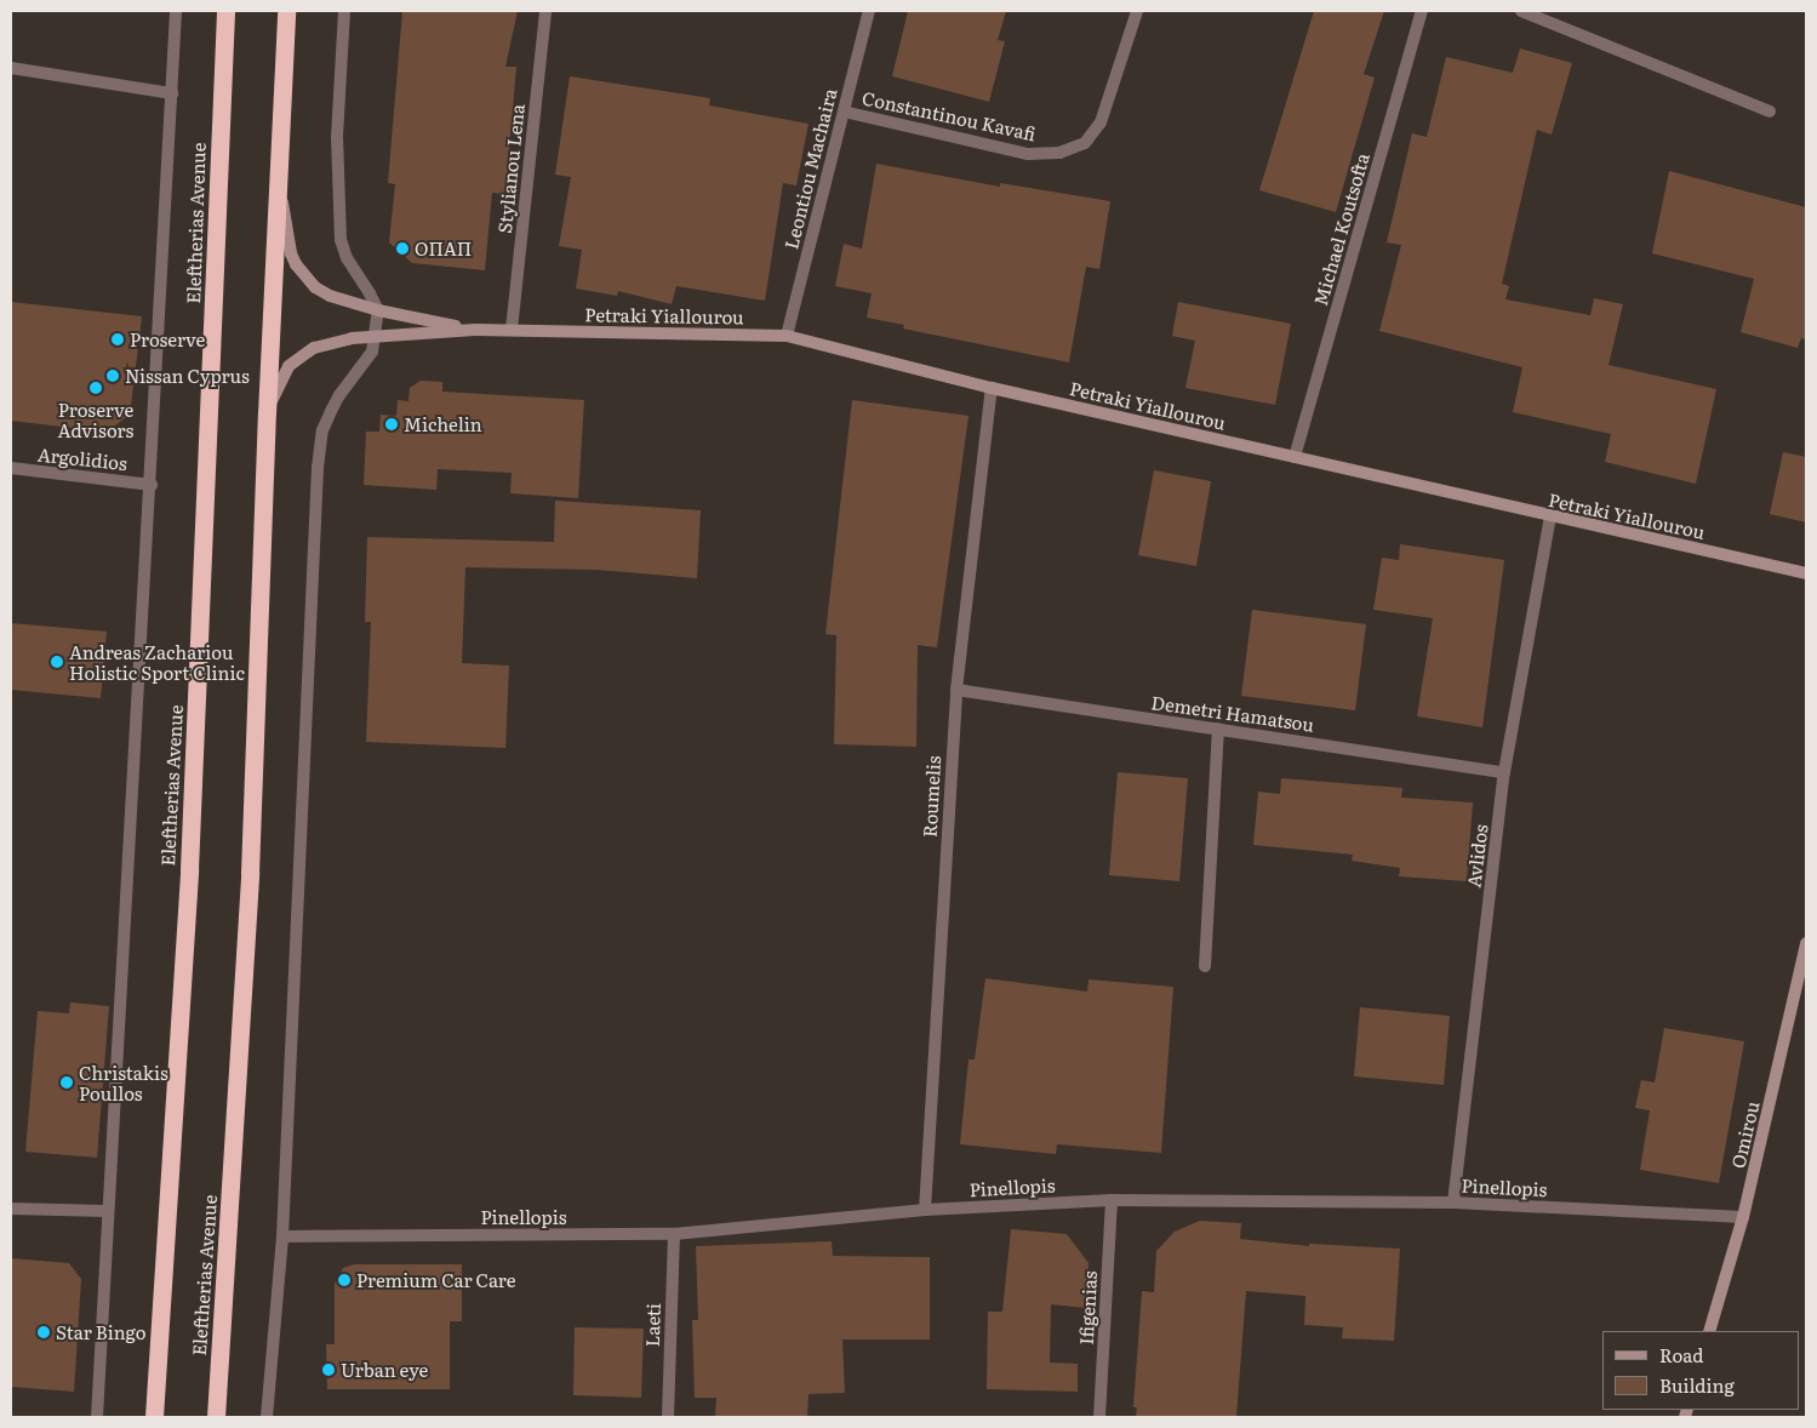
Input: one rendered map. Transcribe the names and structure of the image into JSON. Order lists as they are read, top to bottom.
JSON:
{
  "streets": {
    "highway": ["Eleftherias Avenue"],
    "street": [
      "Constantinou Kavafi",
      "Stylianou Lena",
      "Leontiou Machaira",
      "Michael Koutsofta",
      "Petraki Yiallourou",
      "Argolidios",
      "Demetri Hamatsou",
      "Roumelis",
      "Avlidos",
      "Omirou",
      "Pinellopis",
      "Ifigenias",
      "Laeti"
    ]
  },
  "crossings": [
    ["Constantinou Kavafi", "Leontiou Machaira"],
    ["Stylianou Lena", "Petraki Yiallourou"],
    ["Leontiou Machaira", "Petraki Yiallourou"],
    ["Eleftherias Avenue", "Petraki Yiallourou"],
    ["Michael Koutsofta", "Petraki Yiallourou"],
    ["Petraki Yiallourou", "Roumelis"],
    ["Petraki Yiallourou", "Avlidos"],
    ["Demetri Hamatsou", "Roumelis"],
    ["Demetri Hamatsou", "Avlidos"],
    ["Roumelis", "Pinellopis"],
    ["Avlidos", "Pinellopis"],
    ["Omirou", "Pinellopis"],
    ["Pinellopis", "Ifigenias"],
    ["Pinellopis", "Laeti"]
  ],
  "places": [
    "ΟΠΑΠ",
    "Proserve",
    "Nissan Cyprus",
    "Proserve Advisors",
    "Michelin",
    "Andreas Zachariou Holistic Sport Clinic",
    "Christakis Poullos",
    "Premium Car Care",
    "Star Bingo",
    "Urban eye"
  ],
  "legend": ["Road", "Building"]
}
